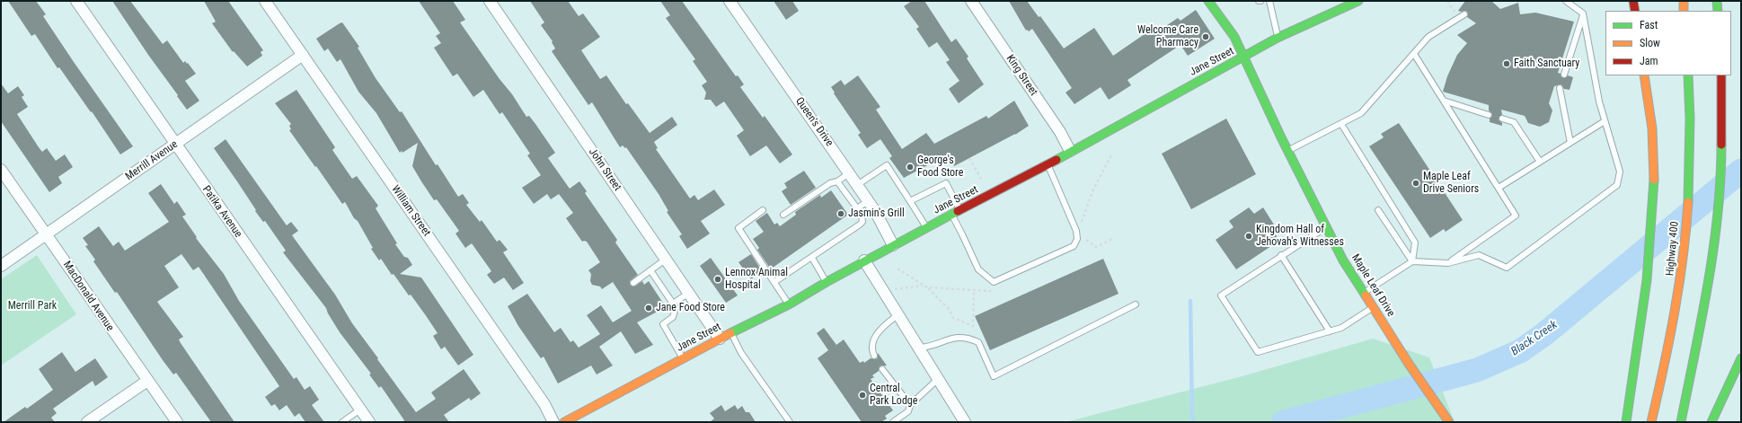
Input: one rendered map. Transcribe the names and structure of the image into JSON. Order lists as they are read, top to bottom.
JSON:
{
  "streets": {
    "main road": ["Jane Street", "Highway 400", "Maple Leaf Drive"],
    "street": [
      "King Street",
      "Queen's Drive",
      "Merrill Avenue",
      "John Street",
      "William Street",
      "Patika Avenue",
      "MacDonald Avenue"
    ]
  },
  "crossings": [
    ["Jane Street", "King Street"],
    ["Jane Street", "Queen's Drive"],
    ["Jane Street", "John Street"],
    ["Jane Street", "Maple Leaf Drive"],
    ["Merrill Avenue", "William Street"],
    ["Merrill Avenue", "Patika Avenue"],
    ["Merrill Avenue", "MacDonald Avenue"]
  ],
  "water": ["Black Creek"],
  "parks": ["Merrill Park"],
  "places": [
    "Welcome Care Pharmacy",
    "Faith Sanctuary",
    "George's Food Store",
    "Maple Leaf Drive Seniors",
    "Jasmin's Grill",
    "Kingdom Hall of Jehovah's Witnesses",
    "Lennox Animal Hospital",
    "Jane Food Store",
    "Central Park Lodge"
  ],
  "legend": ["Fast", "Slow", "Jam"]
}
